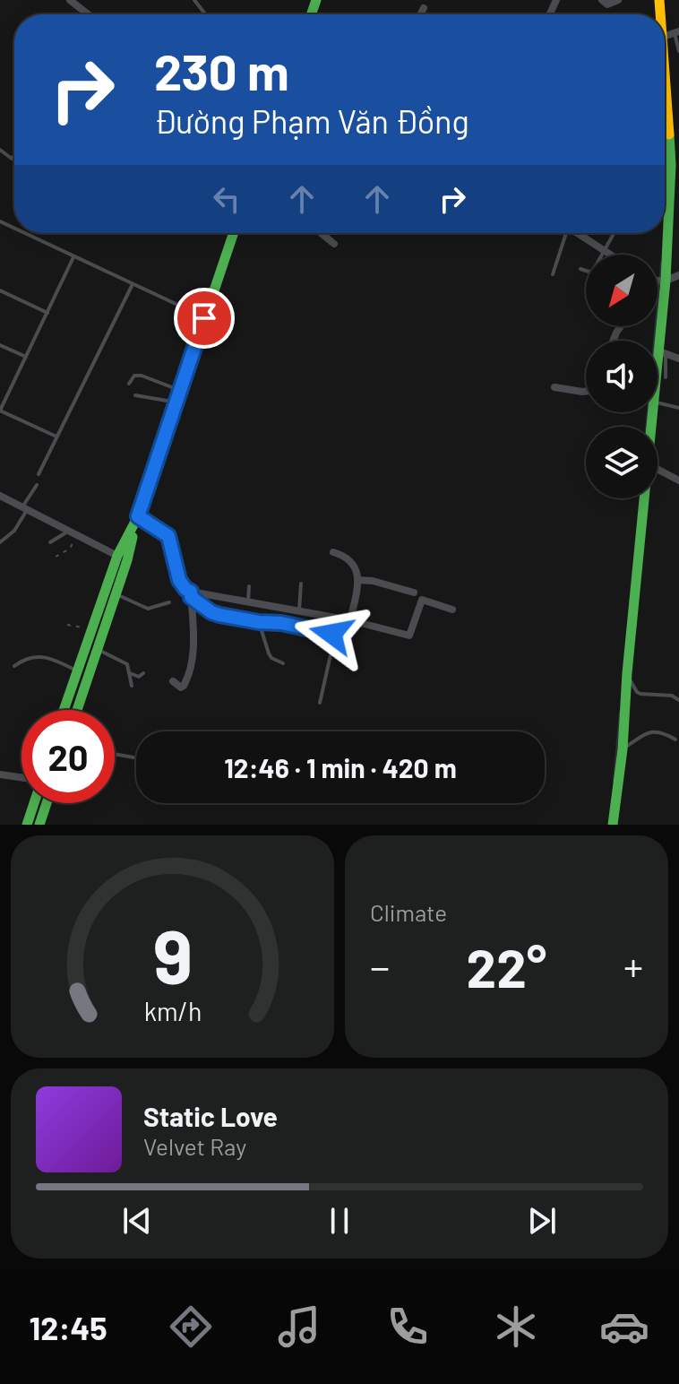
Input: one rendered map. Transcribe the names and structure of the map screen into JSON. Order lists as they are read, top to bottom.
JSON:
{
  "north": "bottom left",
  "page": {
    "turn": ["230 m", "Đường Phạm Văn Đồng"],
    "limit": "20",
    "trip": "12:46 · 1 min · 420 m",
    "tile": "Climate",
    "heat": ["−", "22°", "+"],
    "song": ["Static Love", "Velvet Ray"],
    "tabs": "12:45",
    "gauge": ["9", "km/h"]
  }
}
